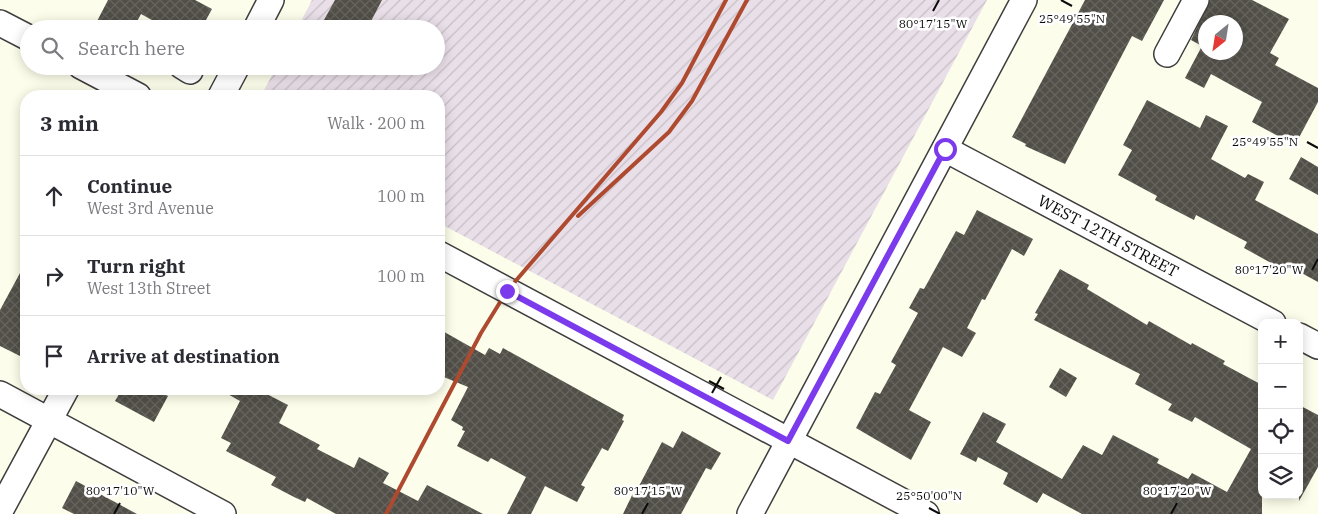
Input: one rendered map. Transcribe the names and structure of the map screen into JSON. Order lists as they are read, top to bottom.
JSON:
{
  "streets": {
    "street": ["WEST 12TH STREET"]
  },
  "north": "bottom left",
  "page": {
    "search": "Search here",
    "heading": ["3 min", "Walk · 200 m"],
    "list": [
      ["Continue", "West 3rd Avenue", "100 m"],
      ["Turn right", "West 13th Street", "100 m"],
      "Arrive at destination"
    ],
    "map_buttons": ["+", "−"]
  },
  "coordinates": [
    "25°49'55\"N",
    "80°17'15\"W",
    "80°17'20\"W",
    "80°17'10\"W",
    "25°50'00\"N"
  ]
}
